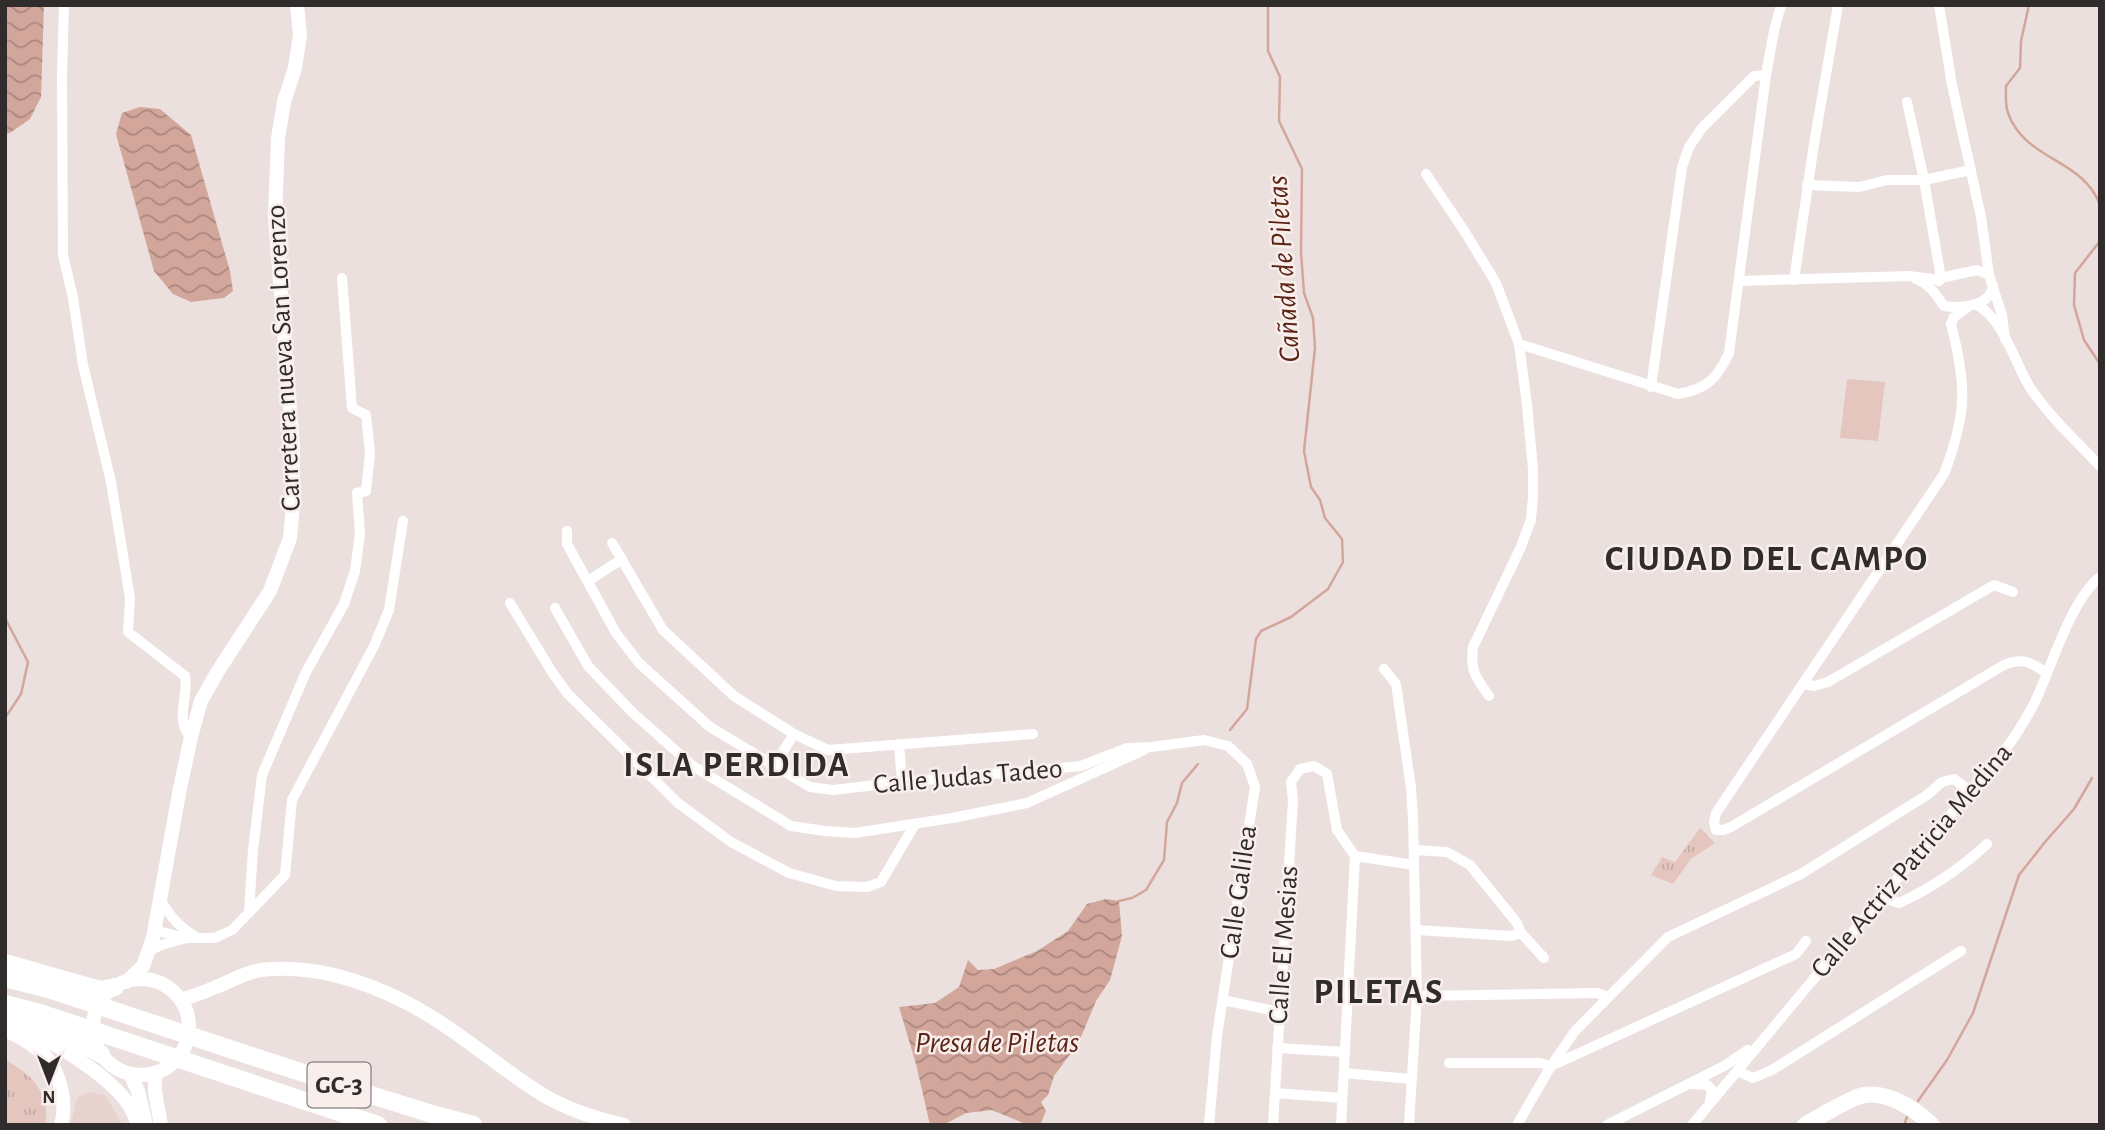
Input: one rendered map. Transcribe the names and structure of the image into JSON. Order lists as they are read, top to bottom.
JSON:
{
  "streets": {
    "highway": ["GC-3"],
    "street": [
      "Carretera nueva San Lorenzo",
      "Calle Judas Tadeo",
      "Calle Actriz Patricia Medina",
      "Calle Galilea",
      "Calle El Mesias"
    ]
  },
  "crossings": [
    ["Calle Judas Tadeo", "Calle Galilea"]
  ],
  "districts": ["CIUDAD DEL CAMPO", "ISLA PERDIDA", "PILETAS"],
  "water": ["Cañada de Piletas", "Presa de Piletas"],
  "north": "bottom"
}
